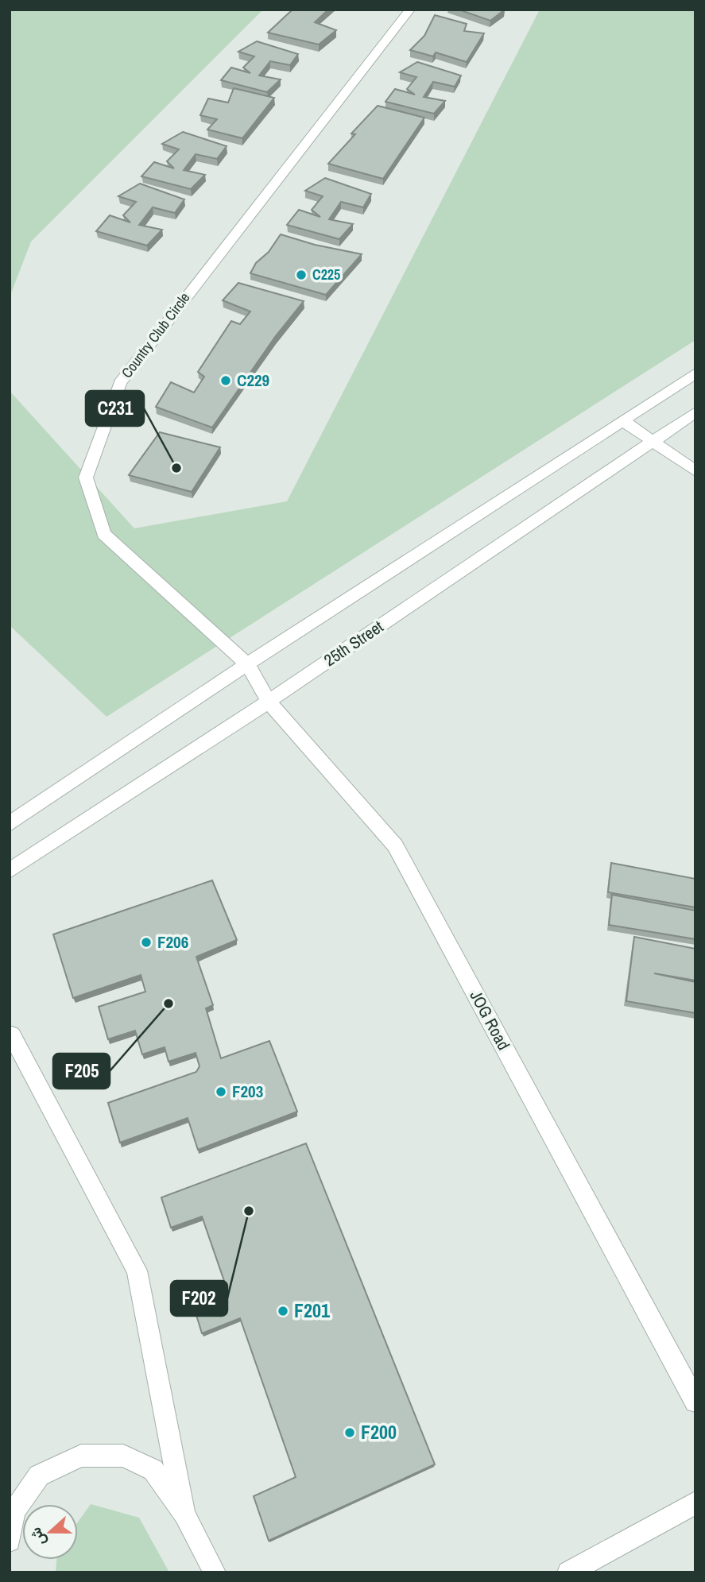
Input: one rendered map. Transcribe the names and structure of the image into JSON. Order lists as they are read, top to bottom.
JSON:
{
  "streets": {
    "street": ["Country Club Circle", "25th Street", "JOG Road"]
  },
  "crossings": [
    ["Country Club Circle", "JOG Road"],
    ["25th Street", "JOG Road"]
  ],
  "places": [
    "C225",
    "C229",
    "C231",
    "F206",
    "F205",
    "F203",
    "F202",
    "F201",
    "F200"
  ],
  "north": "left"
}
